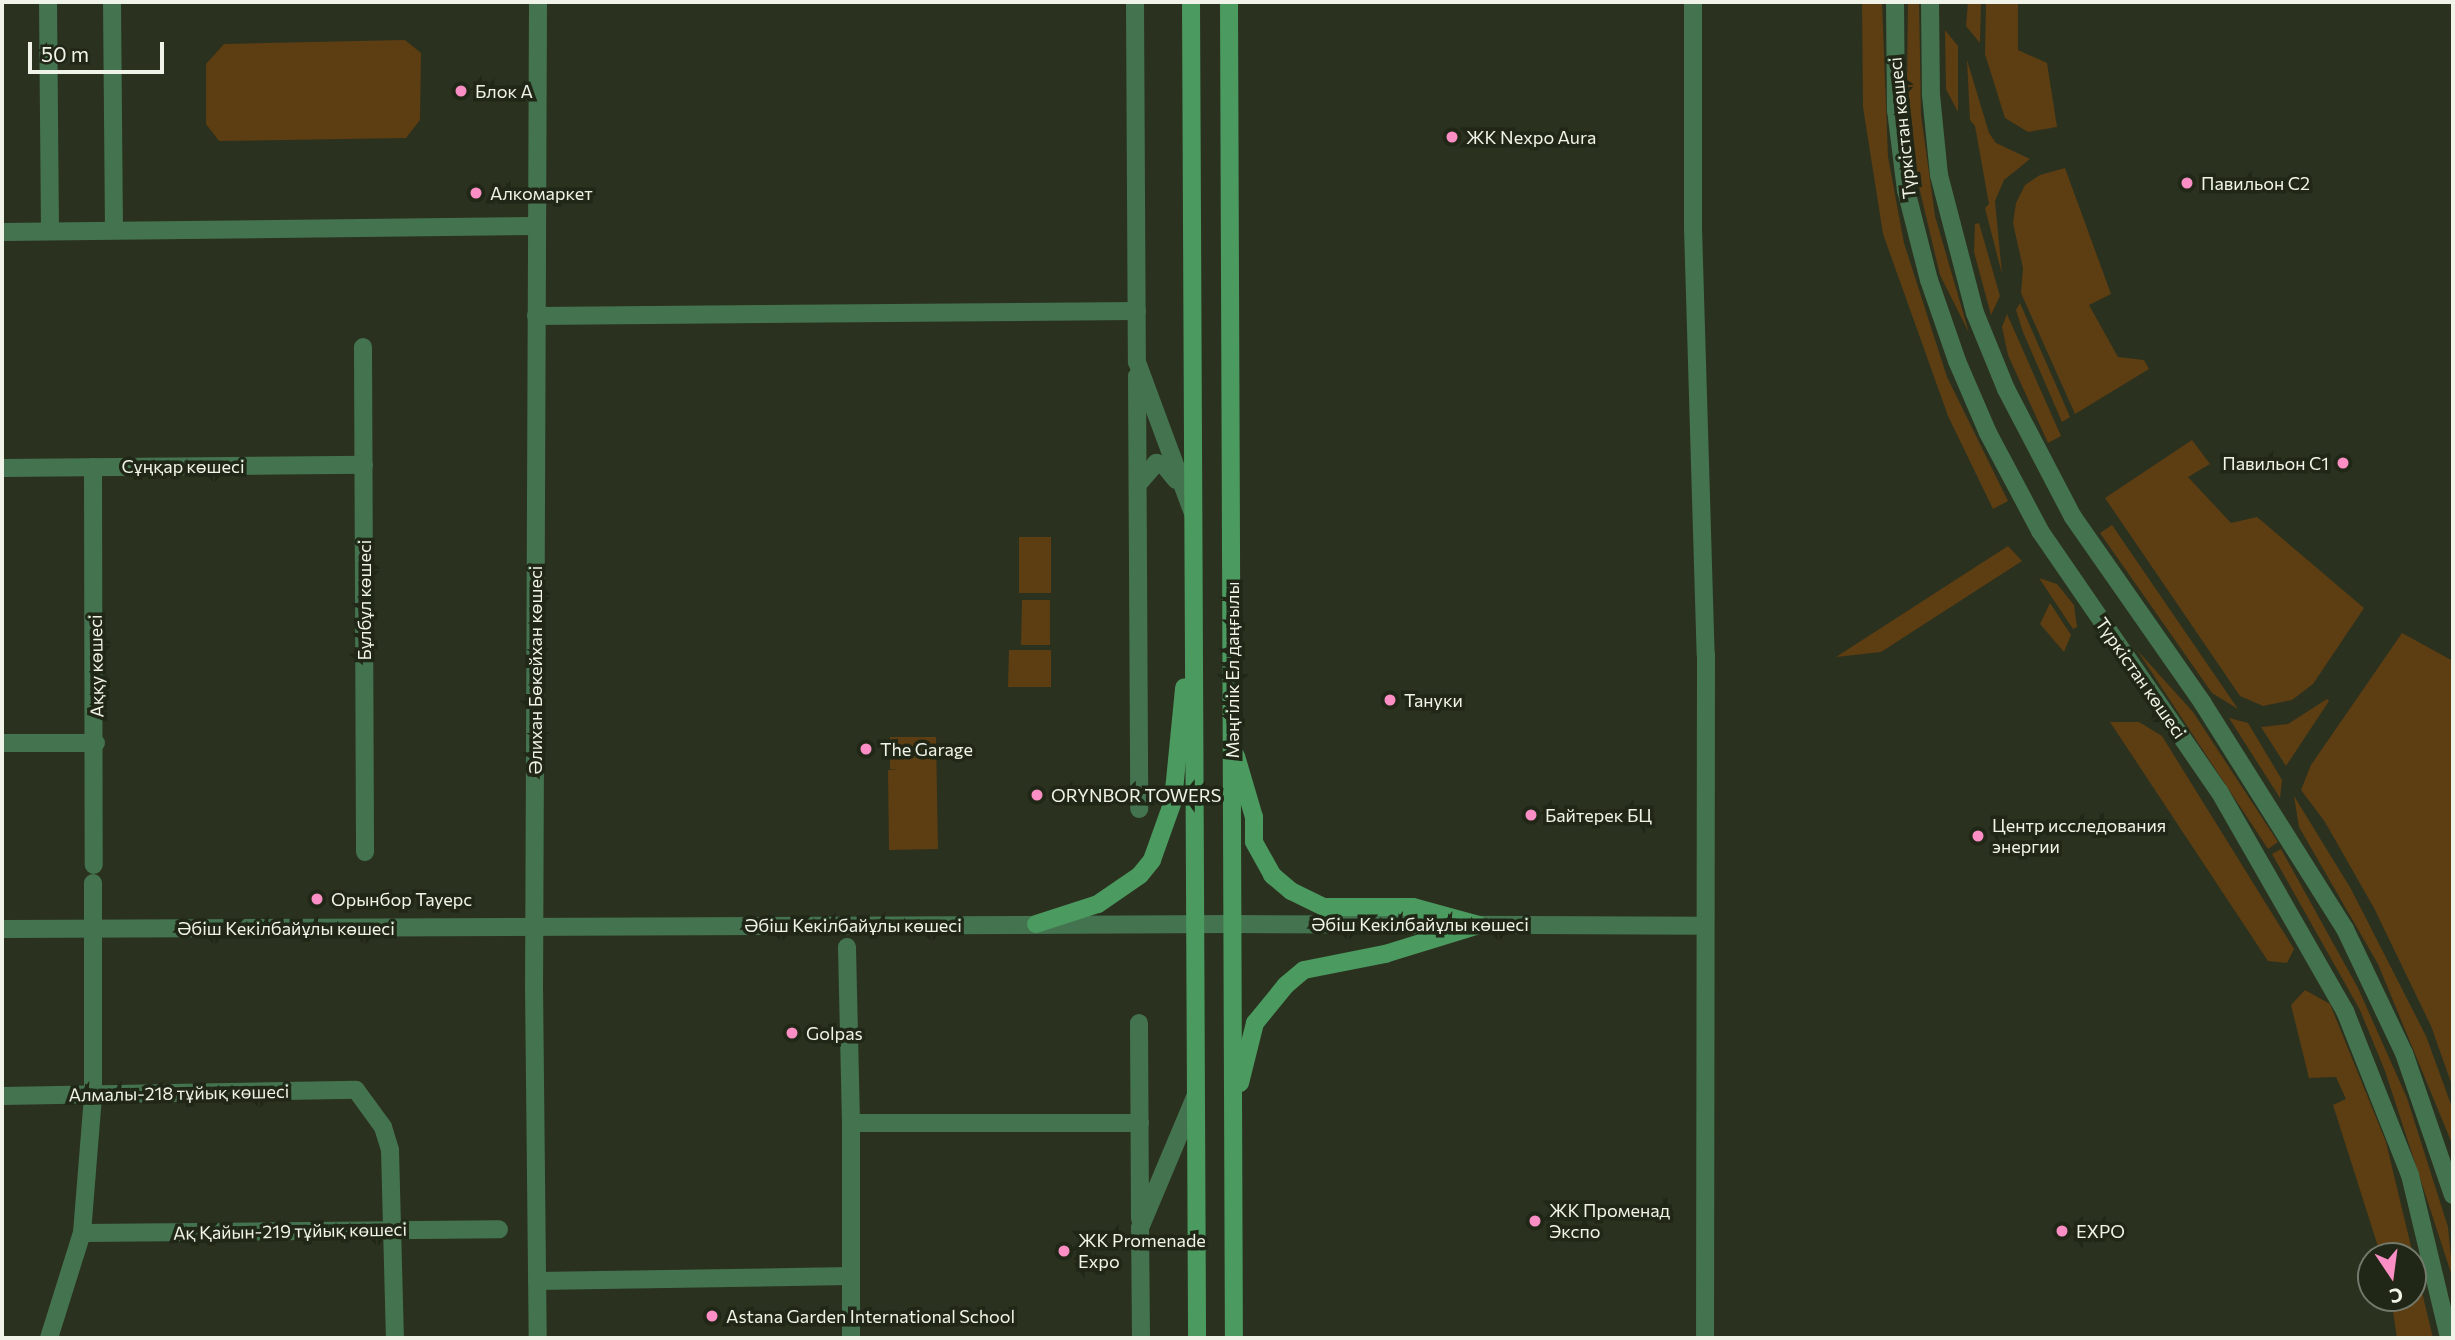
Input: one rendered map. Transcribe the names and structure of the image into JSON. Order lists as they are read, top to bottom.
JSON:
{
  "streets": {
    "main road": ["Мәңгілік Ел даңғылы"],
    "street": [
      "Түркістан көшесі",
      "Сұңқар көшесі",
      "Бұлбұл көшесі",
      "Аққу көшесі",
      "Әлихан Бөкейхан көшесі",
      "Әбіш Кекілбайұлы көшесі",
      "Алмалы-218 тұйық көшесі",
      "Ақ Қайын-219 тұйық көшесі"
    ]
  },
  "crossings": [
    ["Сұңқар көшесі", "Бұлбұл көшесі"],
    ["Сұңқар көшесі", "Аққу көшесі"],
    ["Аққу көшесі", "Әбіш Кекілбайұлы көшесі"],
    ["Аққу көшесі", "Алмалы-218 тұйық көшесі"],
    ["Аққу көшесі", "Ақ Қайын-219 тұйық көшесі"],
    ["Әлихан Бөкейхан көшесі", "Әбіш Кекілбайұлы көшесі"],
    ["Мәңгілік Ел даңғылы", "Әбіш Кекілбайұлы көшесі"],
    ["Алмалы-218 тұйық көшесі", "Ақ Қайын-219 тұйық көшесі"]
  ],
  "places": [
    "Блок А",
    "ЖК Nexpo Aura",
    "Павильон С2",
    "Алкомаркет",
    "Павильон С1",
    "Тануки",
    "The Garage",
    "ORYNBOR TOWERS",
    "Байтерек БЦ",
    "Центр исследования энергии",
    "Орынбор Тауерс",
    "Golpas",
    "ЖК Променад Экспо",
    "EXPO",
    "ЖК Promenade Expo",
    "Astana Garden International School"
  ],
  "scale_bar": "50 m",
  "north": "bottom"
}
